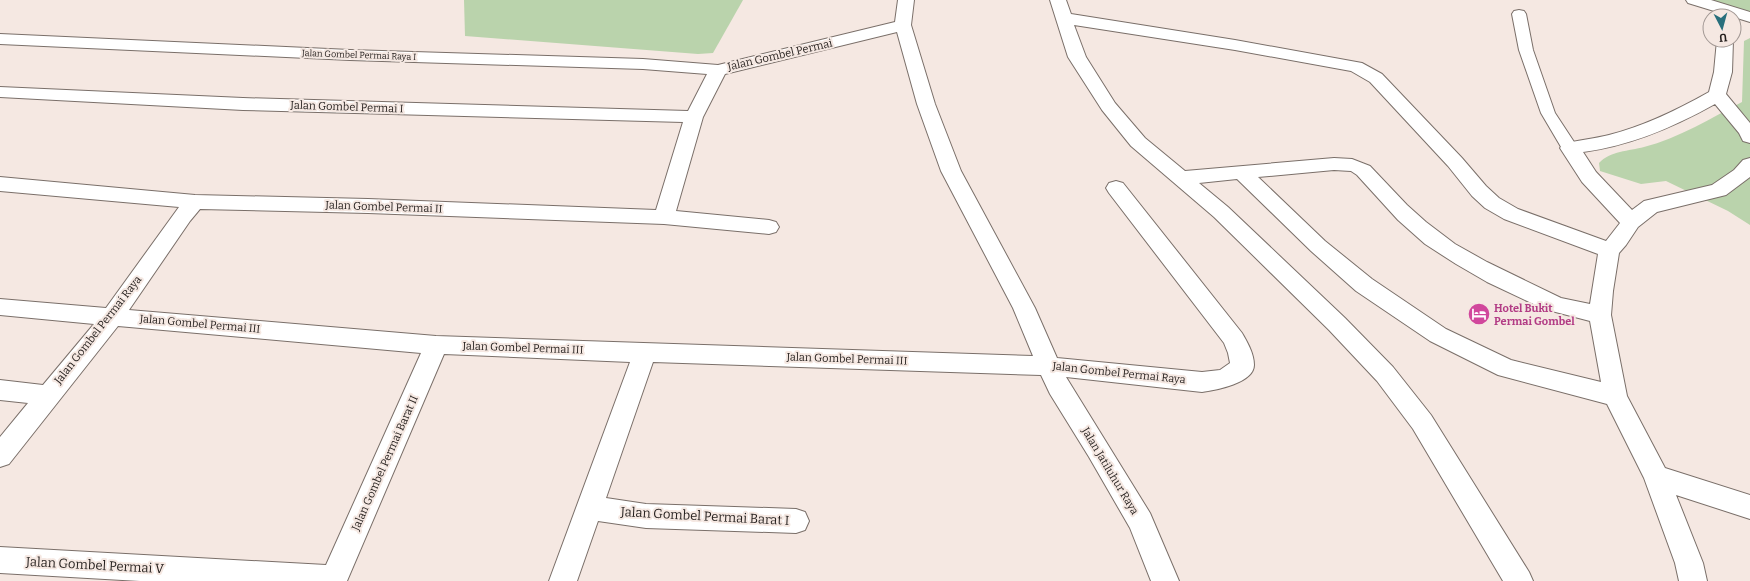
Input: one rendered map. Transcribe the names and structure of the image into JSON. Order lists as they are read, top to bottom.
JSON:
{
  "streets": {
    "street": [
      "Jalan Gombel Permai Raya I",
      "Jalan Gombel Permai",
      "Jalan Gombel Permai I",
      "Jalan Gombel Permai II",
      "Jalan Gombel Permai III",
      "Jalan Gombel Permai Raya",
      "Jalan Gombel Permai Barat II",
      "Jalan Jatiluhur Raya",
      "Jalan Gombel Permai Barat I",
      "Jalan Gombel Permai V"
    ]
  },
  "crossings": [
    ["Jalan Gombel Permai Raya I", "Jalan Gombel Permai"],
    ["Jalan Gombel Permai", "Jalan Gombel Permai I"],
    ["Jalan Gombel Permai", "Jalan Gombel Permai II"],
    ["Jalan Gombel Permai", "Jalan Gombel Permai Raya"],
    ["Jalan Gombel Permai II", "Jalan Gombel Permai Raya"],
    ["Jalan Gombel Permai III", "Jalan Gombel Permai Raya"],
    ["Jalan Gombel Permai III", "Jalan Gombel Permai Barat II"],
    ["Jalan Gombel Permai III", "Jalan Jatiluhur Raya"],
    ["Jalan Gombel Permai Raya", "Jalan Jatiluhur Raya"],
    ["Jalan Gombel Permai Barat II", "Jalan Gombel Permai V"]
  ],
  "places": {
    "hotel": ["Hotel Bukit Permai Gombel"]
  },
  "north": "bottom"
}
